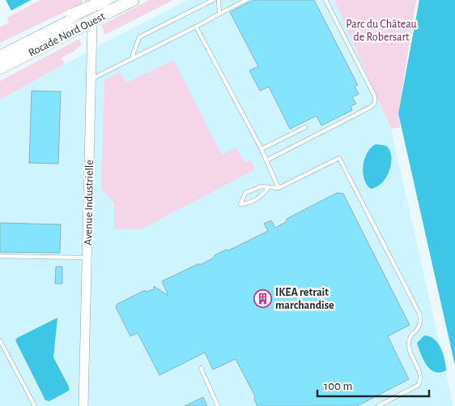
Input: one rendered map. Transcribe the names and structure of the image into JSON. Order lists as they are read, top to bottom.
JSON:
{
  "streets": {
    "highway": ["Rocade Nord Ouest"],
    "street": ["Avenue Industrielle"]
  },
  "parks": ["Parc du Château de Robersart"],
  "places": {
    "building": ["IKEA retrait marchandise"]
  },
  "scale_bar": "100 m"
}
